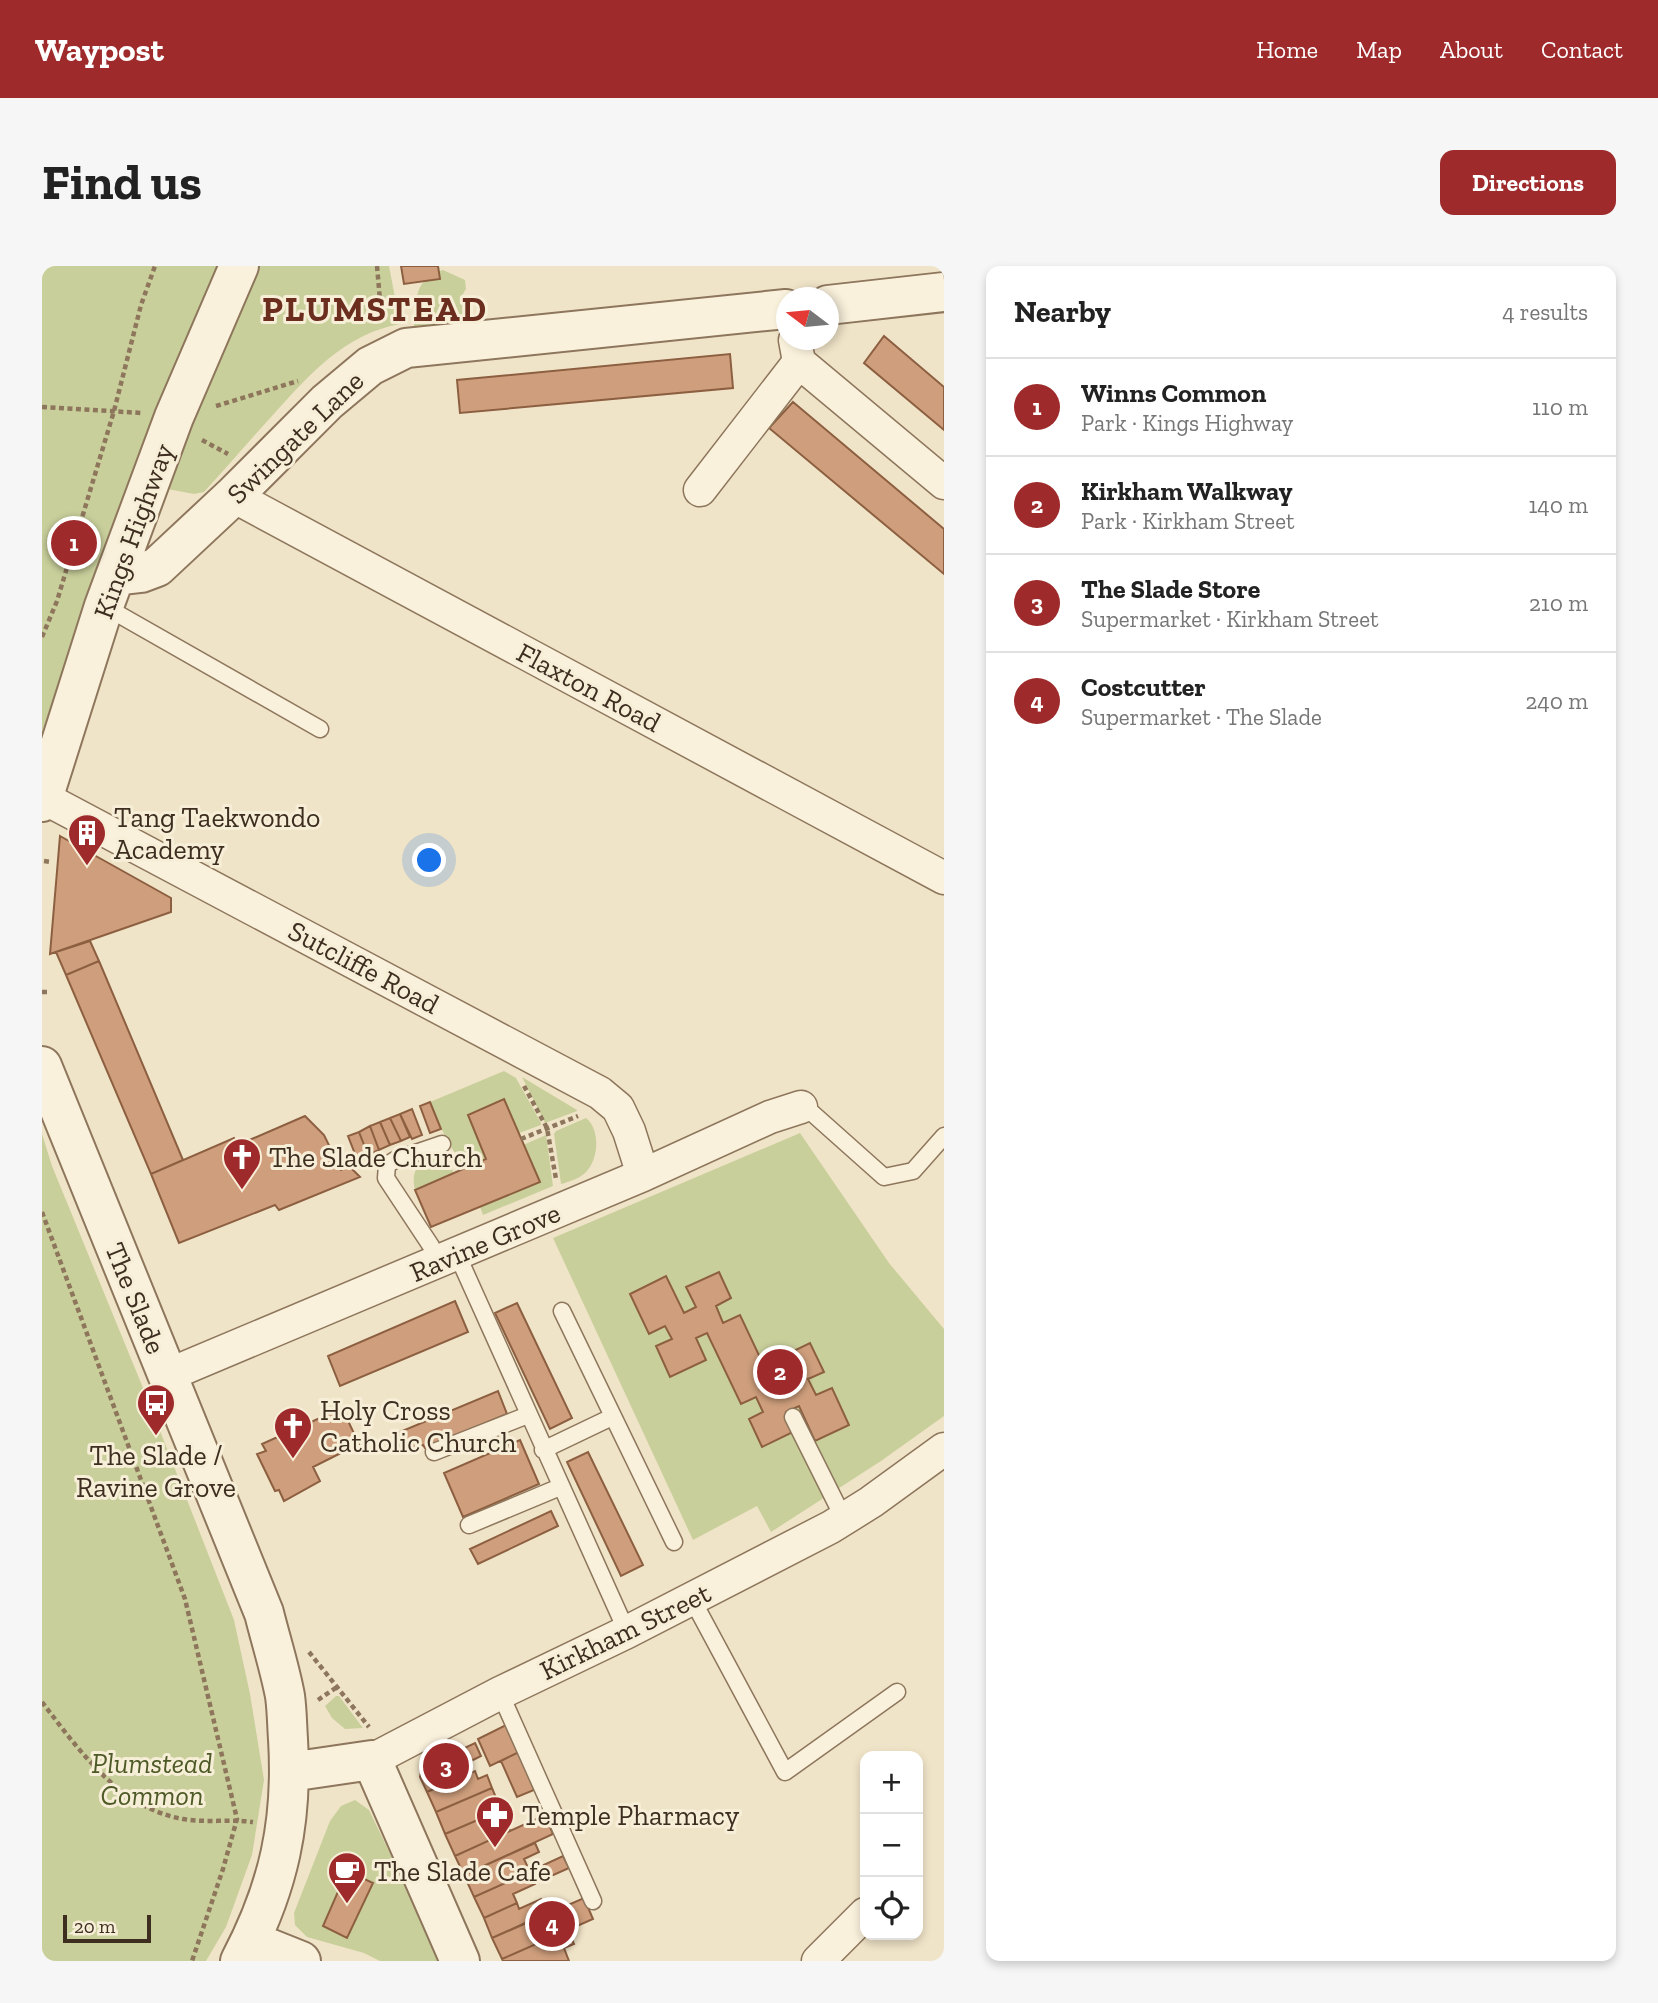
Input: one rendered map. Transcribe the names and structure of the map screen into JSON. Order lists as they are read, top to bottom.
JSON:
{
  "streets": {
    "street": [
      "Swingate Lane",
      "Kings Highway",
      "Flaxton Road",
      "Sutcliffe Road",
      "Ravine Grove",
      "The Slade",
      "Kirkham Street"
    ]
  },
  "crossings": [
    ["Swingate Lane", "Kings Highway"],
    ["Swingate Lane", "Flaxton Road"],
    ["Kings Highway", "Sutcliffe Road"],
    ["Sutcliffe Road", "Ravine Grove"],
    ["Ravine Grove", "The Slade"],
    ["The Slade", "Kirkham Street"]
  ],
  "districts": ["PLUMSTEAD"],
  "parks": ["Plumstead Common"],
  "places": {
    "building": ["Tang Taekwondo Academy"],
    "church": ["The Slade Church", "Holy Cross Catholic Church"],
    "bus stop": ["The Slade / Ravine Grove"],
    "pharmacy": ["Temple Pharmacy"],
    "cafe": ["The Slade Cafe"]
  },
  "scale_bar": "20 m",
  "north": "left",
  "page": {
    "header": "Waypost",
    "nav": [
      "Home",
      "Map",
      "About",
      "Contact"
    ],
    "buttons": "Directions",
    "title": "Find us",
    "heading": ["Nearby", "4 results"],
    "list": [
      {
        "mark": "1",
        "name": "Winns Common",
        "note": "Park · Kings Highway",
        "value": "110 m"
      },
      {
        "mark": "2",
        "name": "Kirkham Walkway",
        "note": "Park · Kirkham Street",
        "value": "140 m"
      },
      {
        "mark": "3",
        "name": "The Slade Store",
        "note": "Supermarket · Kirkham Street",
        "value": "210 m"
      },
      {
        "mark": "4",
        "name": "Costcutter",
        "note": "Supermarket · The Slade",
        "value": "240 m"
      }
    ],
    "pins": [
      "1",
      "2",
      "3",
      "4"
    ],
    "map_buttons": ["+", "−"],
    "scale": "20 m"
  }
}
